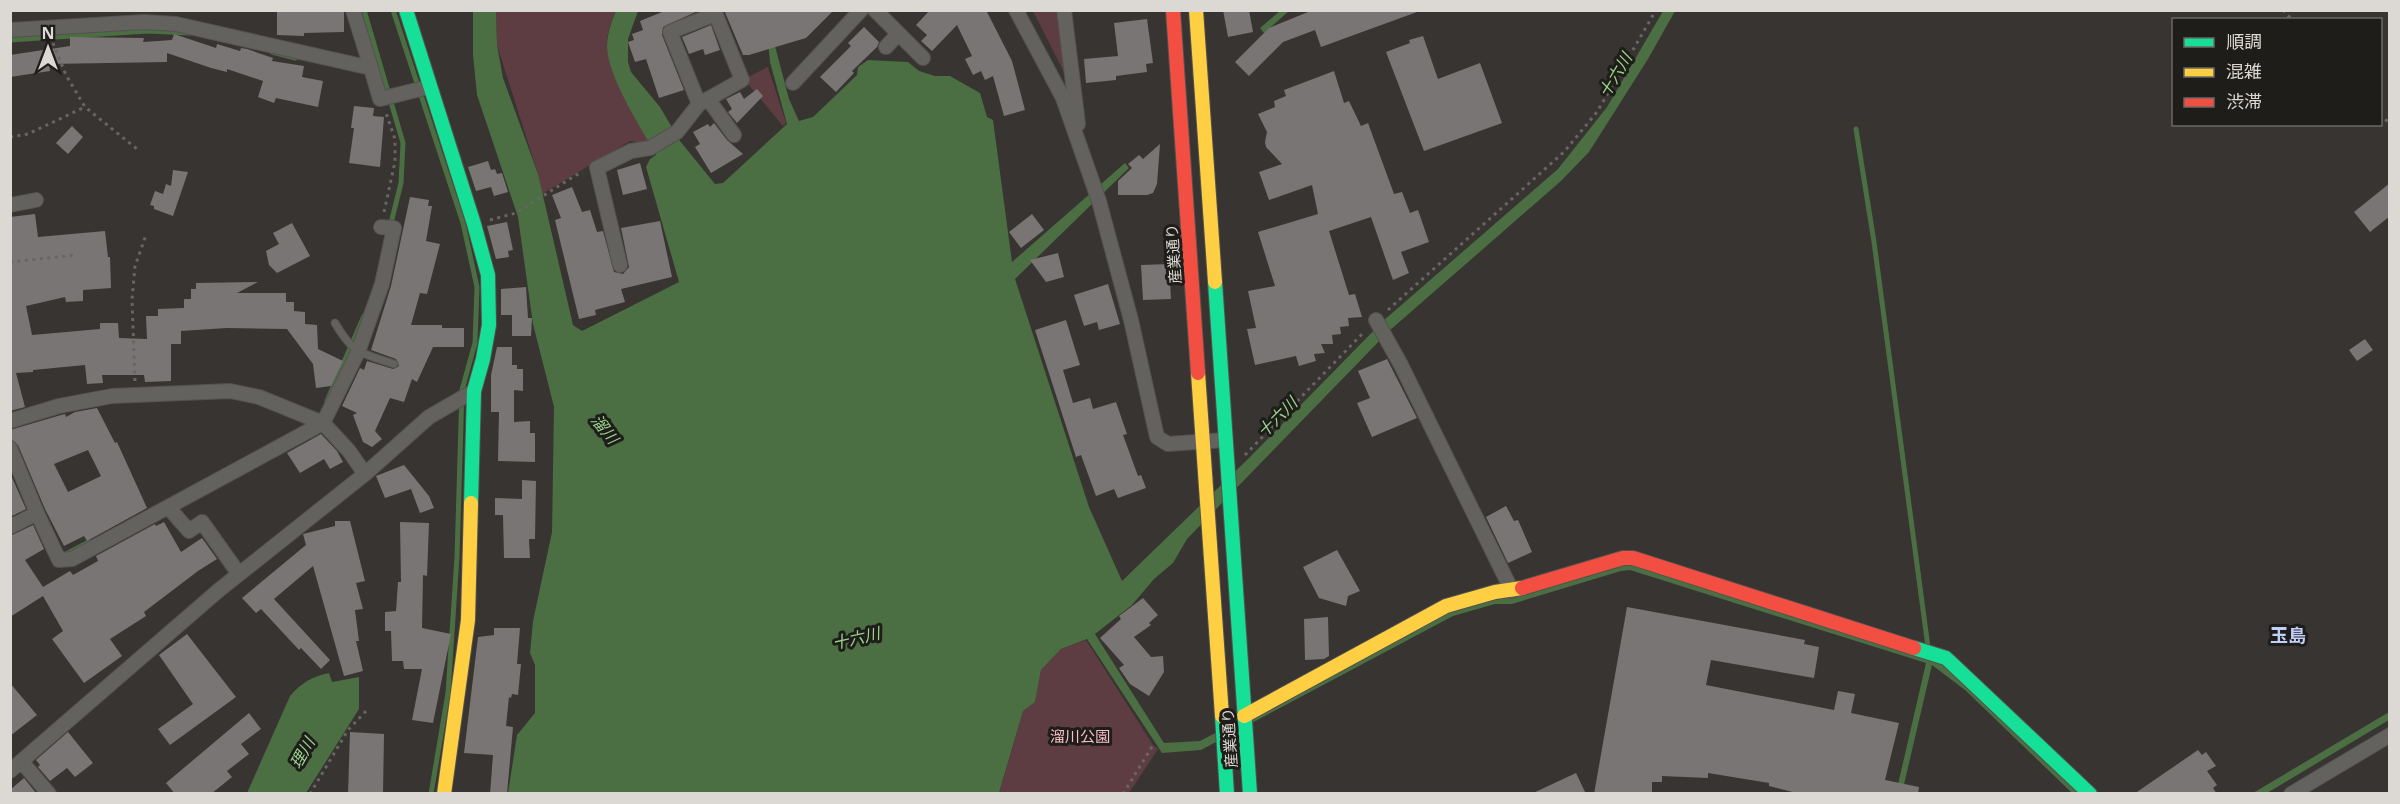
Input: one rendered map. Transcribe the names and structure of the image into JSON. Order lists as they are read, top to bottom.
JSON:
{
  "streets": {
    "street": ["産業通り"]
  },
  "districts": ["玉島"],
  "water": ["十六川", "溜川", "理川"],
  "parks": ["溜川公園"],
  "legend": ["順調", "混雑", "渋滞"],
  "north": "top"
}
